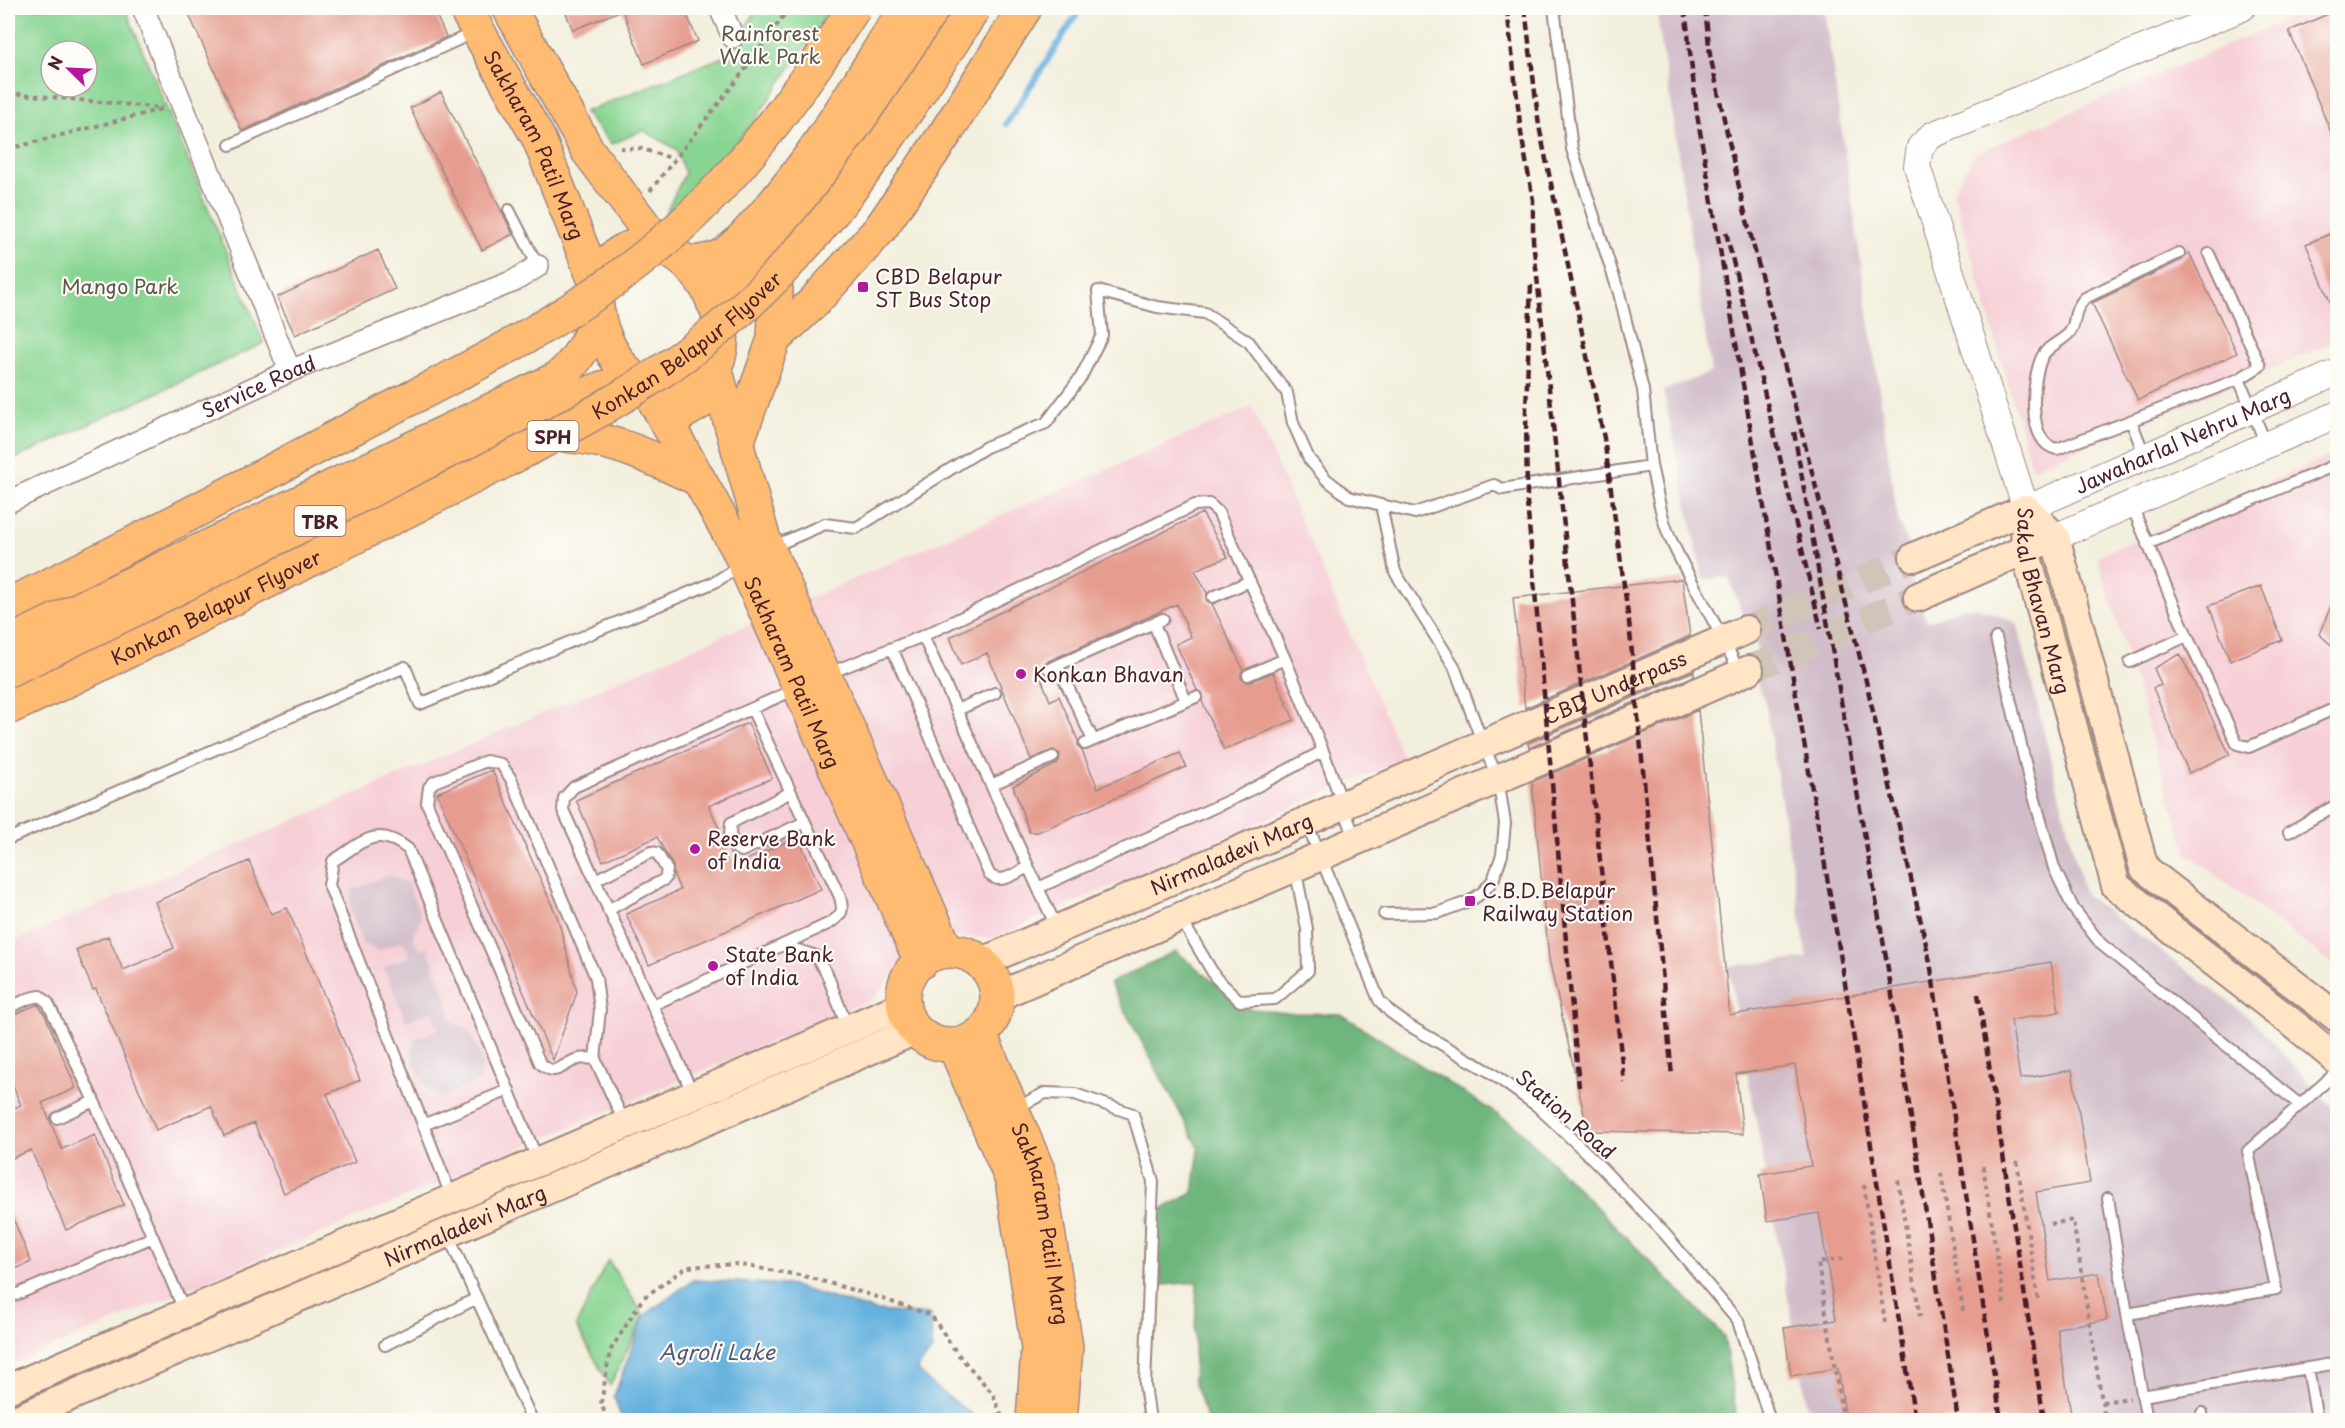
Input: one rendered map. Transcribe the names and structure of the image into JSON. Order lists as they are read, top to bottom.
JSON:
{
  "streets": {
    "main road": [
      "Sakharam Patil Marg",
      "Konkan Belapur Flyover",
      "SPH",
      "TBR",
      "Sakal Bhavan Marg",
      "CBD Underpass",
      "Nirmaladevi Marg"
    ],
    "street": ["Service Road", "Jawaharlal Nehru Marg"],
    "lane": ["Station Road"]
  },
  "crossings": [
    ["Sakharam Patil Marg", "TBR"],
    ["Sakharam Patil Marg", "Nirmaladevi Marg"],
    ["Jawaharlal Nehru Marg", "Sakal Bhavan Marg"],
    ["CBD Underpass", "Nirmaladevi Marg"],
    ["Nirmaladevi Marg", "Station Road"]
  ],
  "water": ["Agroli Lake"],
  "parks": ["Rainforest Walk Park", "Mango Park"],
  "places": {
    "transit": ["CBD Belapur ST Bus Stop", "C.B.D.Belapur Railway Station"],
    "other": ["Konkan Bhavan", "Reserve Bank of India", "State Bank of India"]
  },
  "north": "top left"
}
